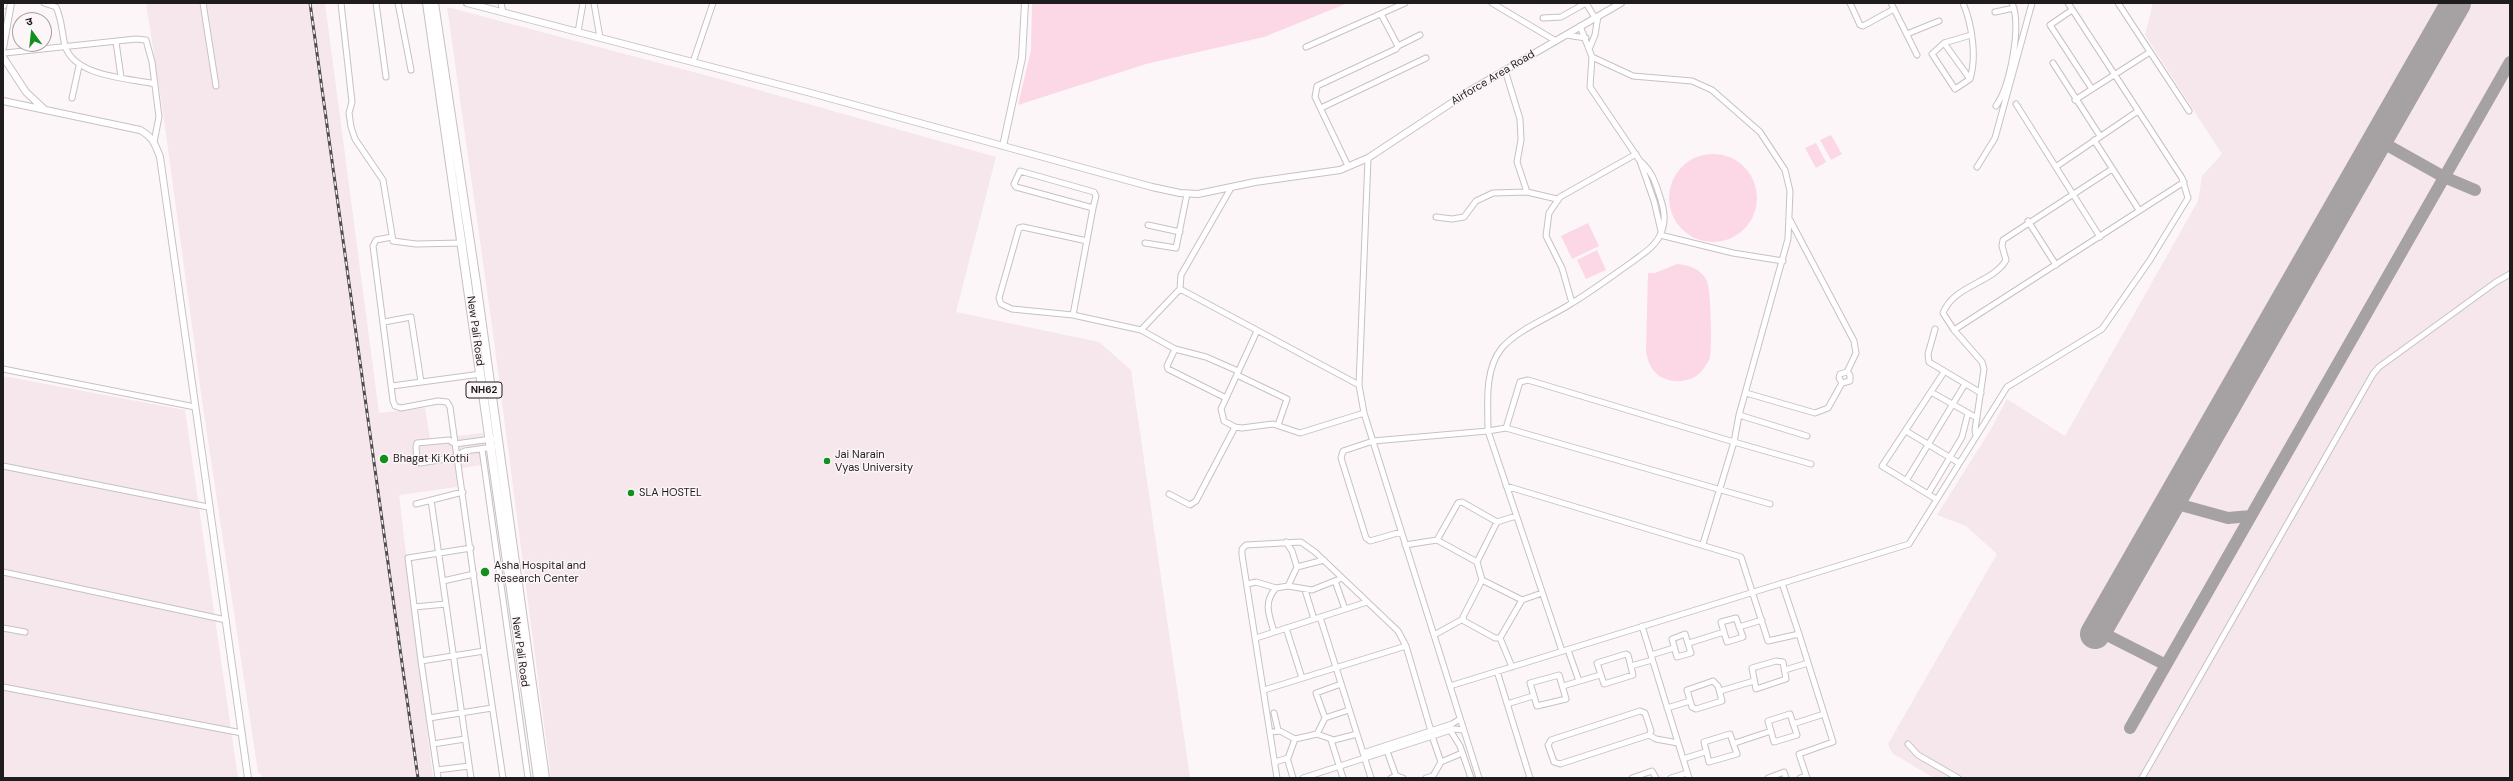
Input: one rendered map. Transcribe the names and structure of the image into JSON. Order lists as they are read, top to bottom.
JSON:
{
  "streets": {
    "highway": ["New Pali Road", "NH62"],
    "street": ["Airforce Area Road"]
  },
  "places": [
    "Bhagat Ki Kothi",
    "Jai Narain Vyas University",
    "SLA HOSTEL",
    "Asha Hospital and Research Center"
  ],
  "north": "top"
}
